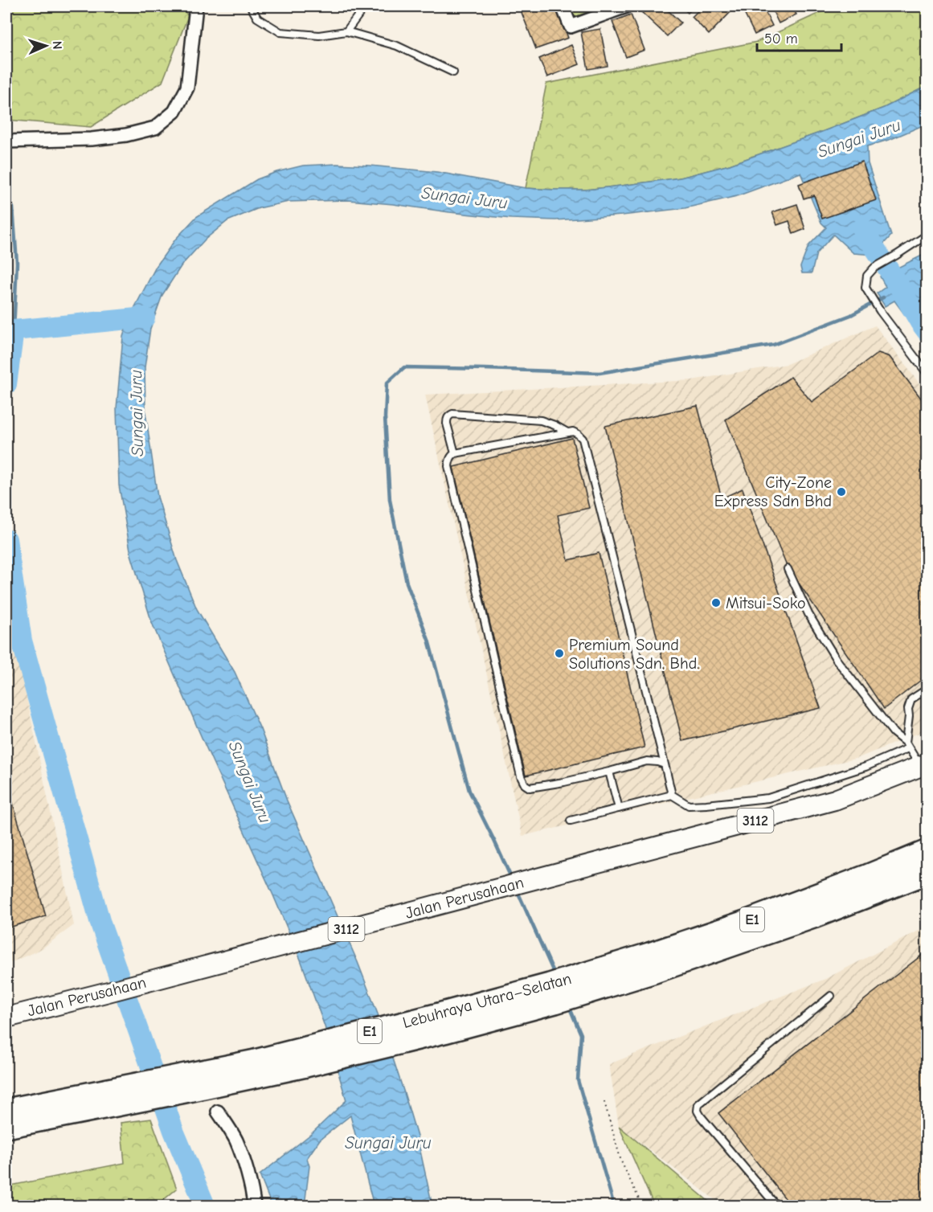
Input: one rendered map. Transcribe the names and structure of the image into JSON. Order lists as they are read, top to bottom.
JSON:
{
  "streets": {
    "highway": ["E1", "Lebuhraya Utara–Selatan"],
    "main road": ["3112", "Jalan Perusahaan"]
  },
  "water": ["Sungai Juru"],
  "places": ["City-Zone Express Sdn Bhd", "Mitsui-Soko", "Premium Sound Solutions Sdn. Bhd."],
  "scale_bar": "50 m",
  "north": "right"
}
